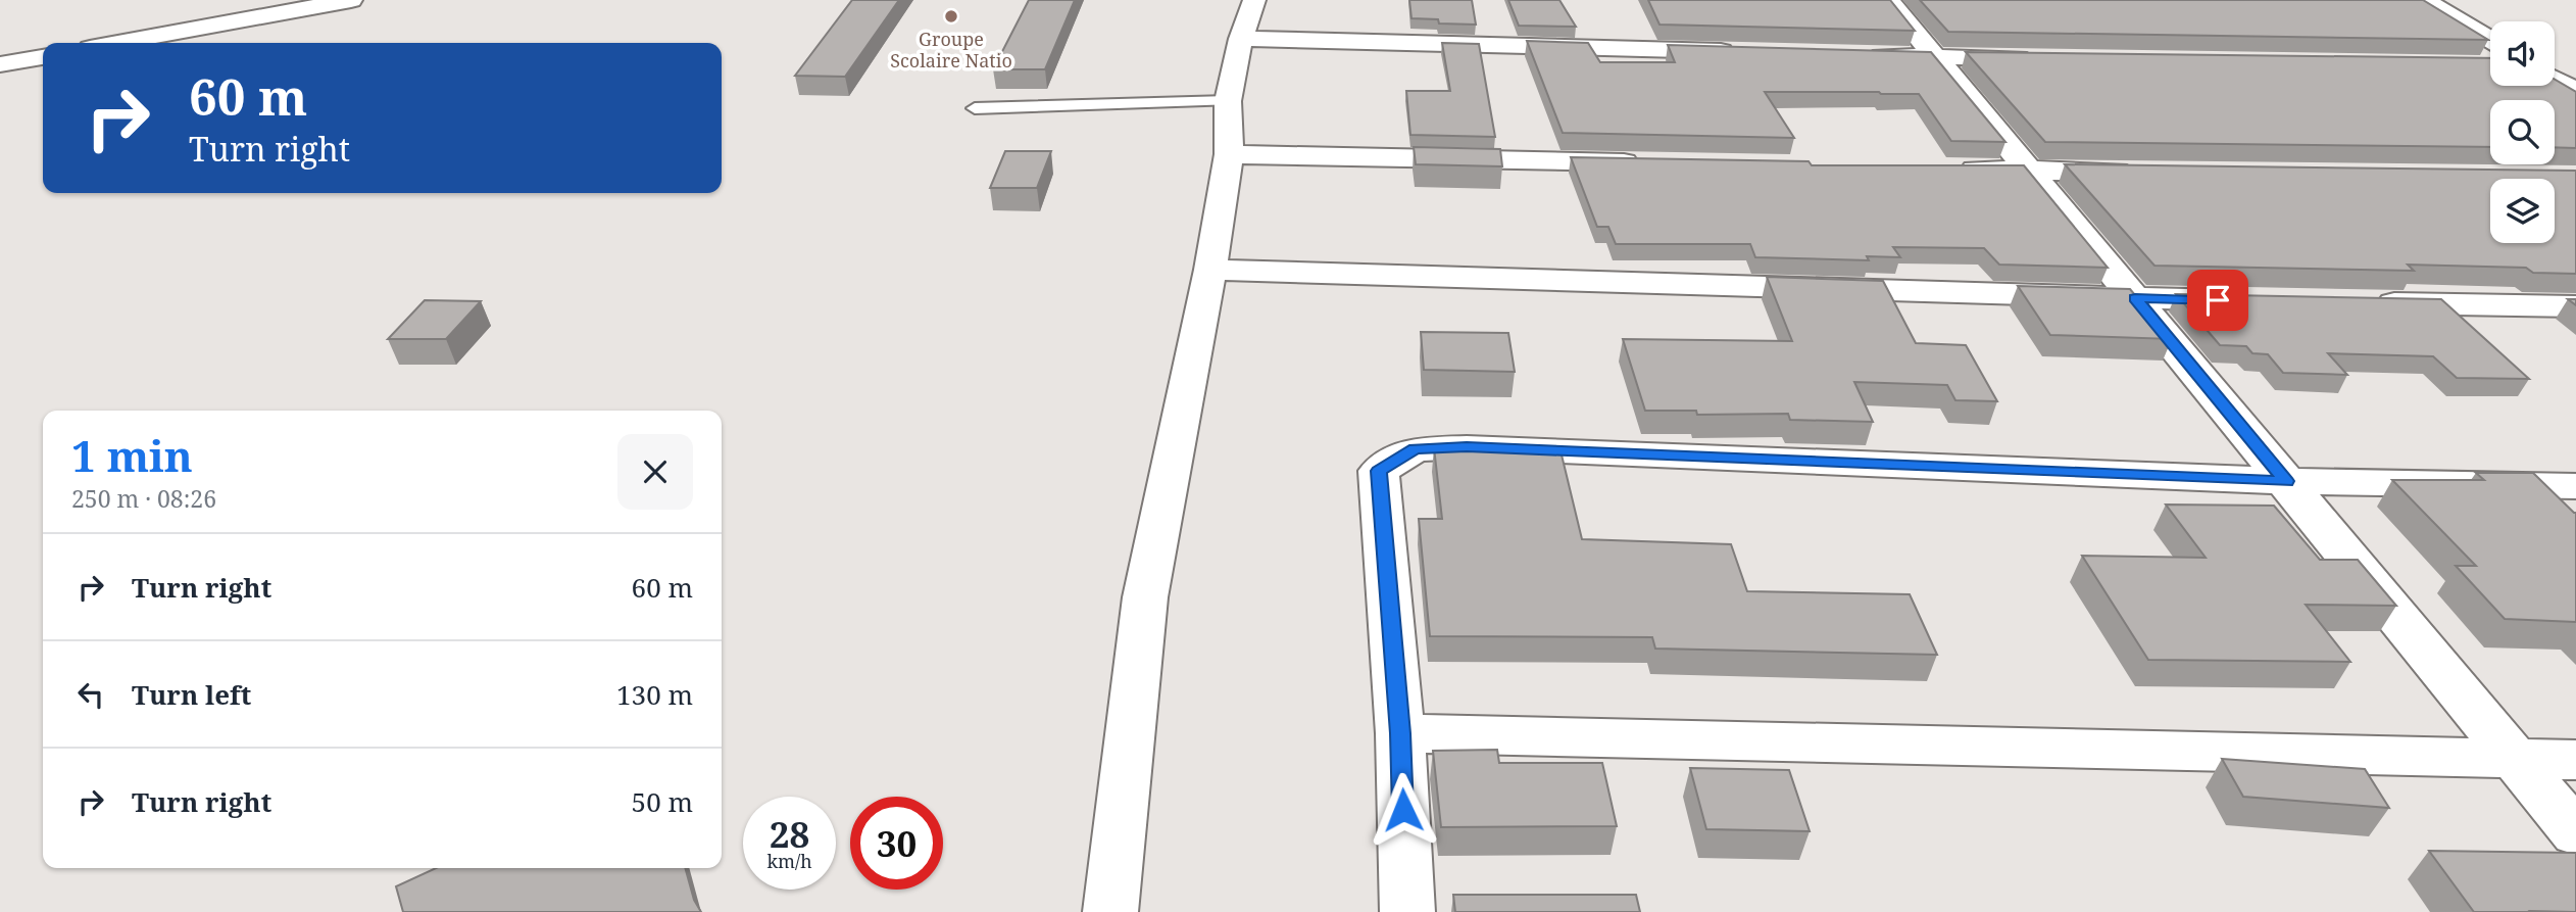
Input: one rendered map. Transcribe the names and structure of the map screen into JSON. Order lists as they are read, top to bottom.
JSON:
{
  "places": ["Groupe Scolaire Natio"],
  "page": {
    "turn": ["60 m", "Turn right"],
    "heading": ["1 min", "250 m · 08:26"],
    "list": [
      {
        "name": "Turn right",
        "value": "60 m"
      },
      {
        "name": "Turn left",
        "value": "130 m"
      },
      {
        "name": "Turn right",
        "value": "50 m"
      }
    ],
    "speed": "28 km/h",
    "limit": "30"
  }
}
